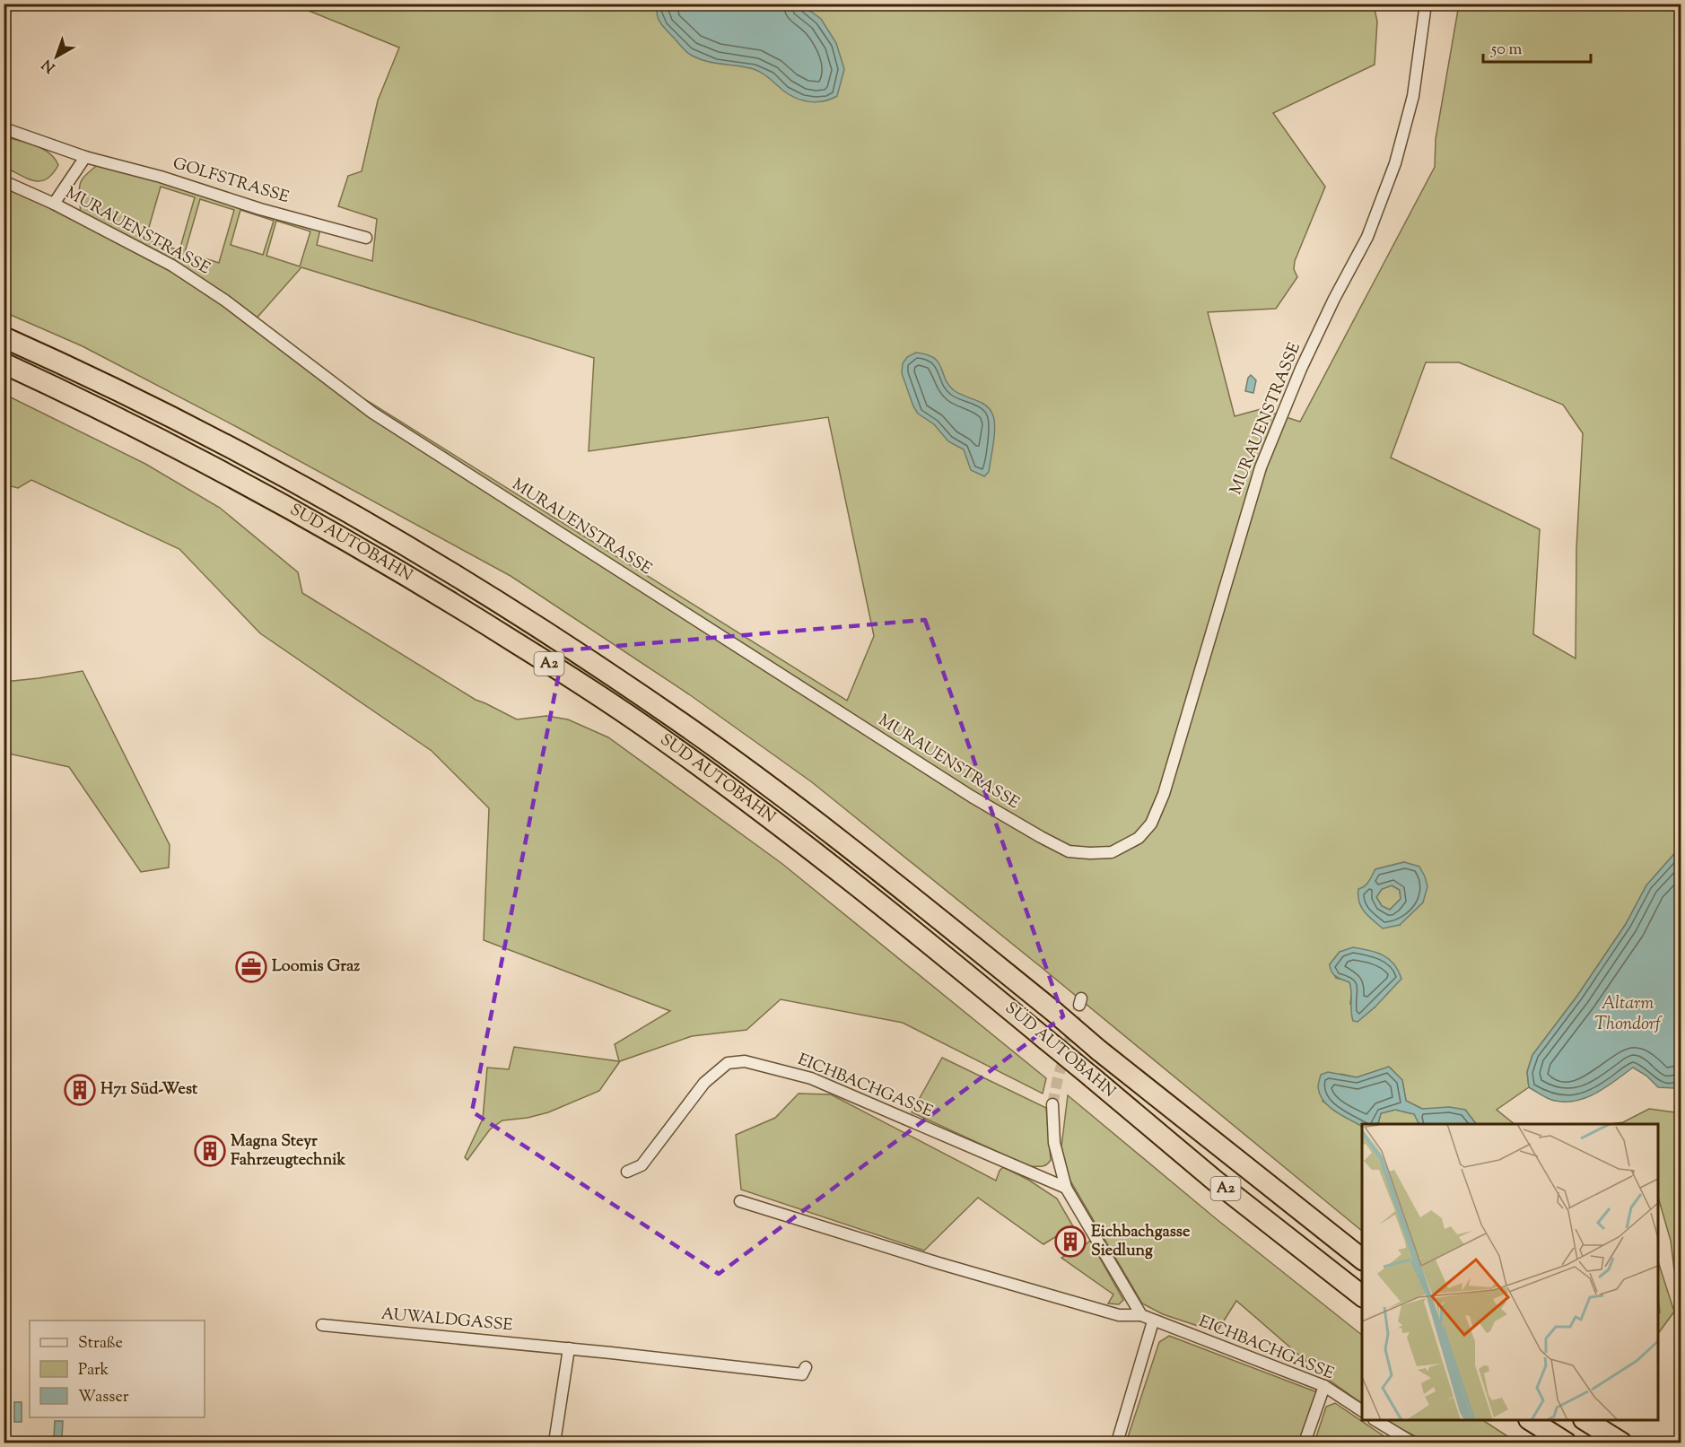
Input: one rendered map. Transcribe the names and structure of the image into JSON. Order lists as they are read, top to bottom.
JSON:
{
  "streets": {
    "highway": ["SÜD AUTOBAHN", "A2"],
    "street": [
      "GOLFSTRASSE",
      "MURAUENSTRASSE",
      "EICHBACHGASSE",
      "AUWALDGASSE"
    ]
  },
  "water": ["Altarm Thondorf"],
  "places": {
    "office": ["Loomis Graz"],
    "building": ["H71 Süd-West", "Magna Steyr Fahrzeugtechnik", "Eichbachgasse Siedlung"]
  },
  "legend": ["Straße", "Park", "Wasser"],
  "scale_bar": "50 m",
  "north": "bottom left"
}
